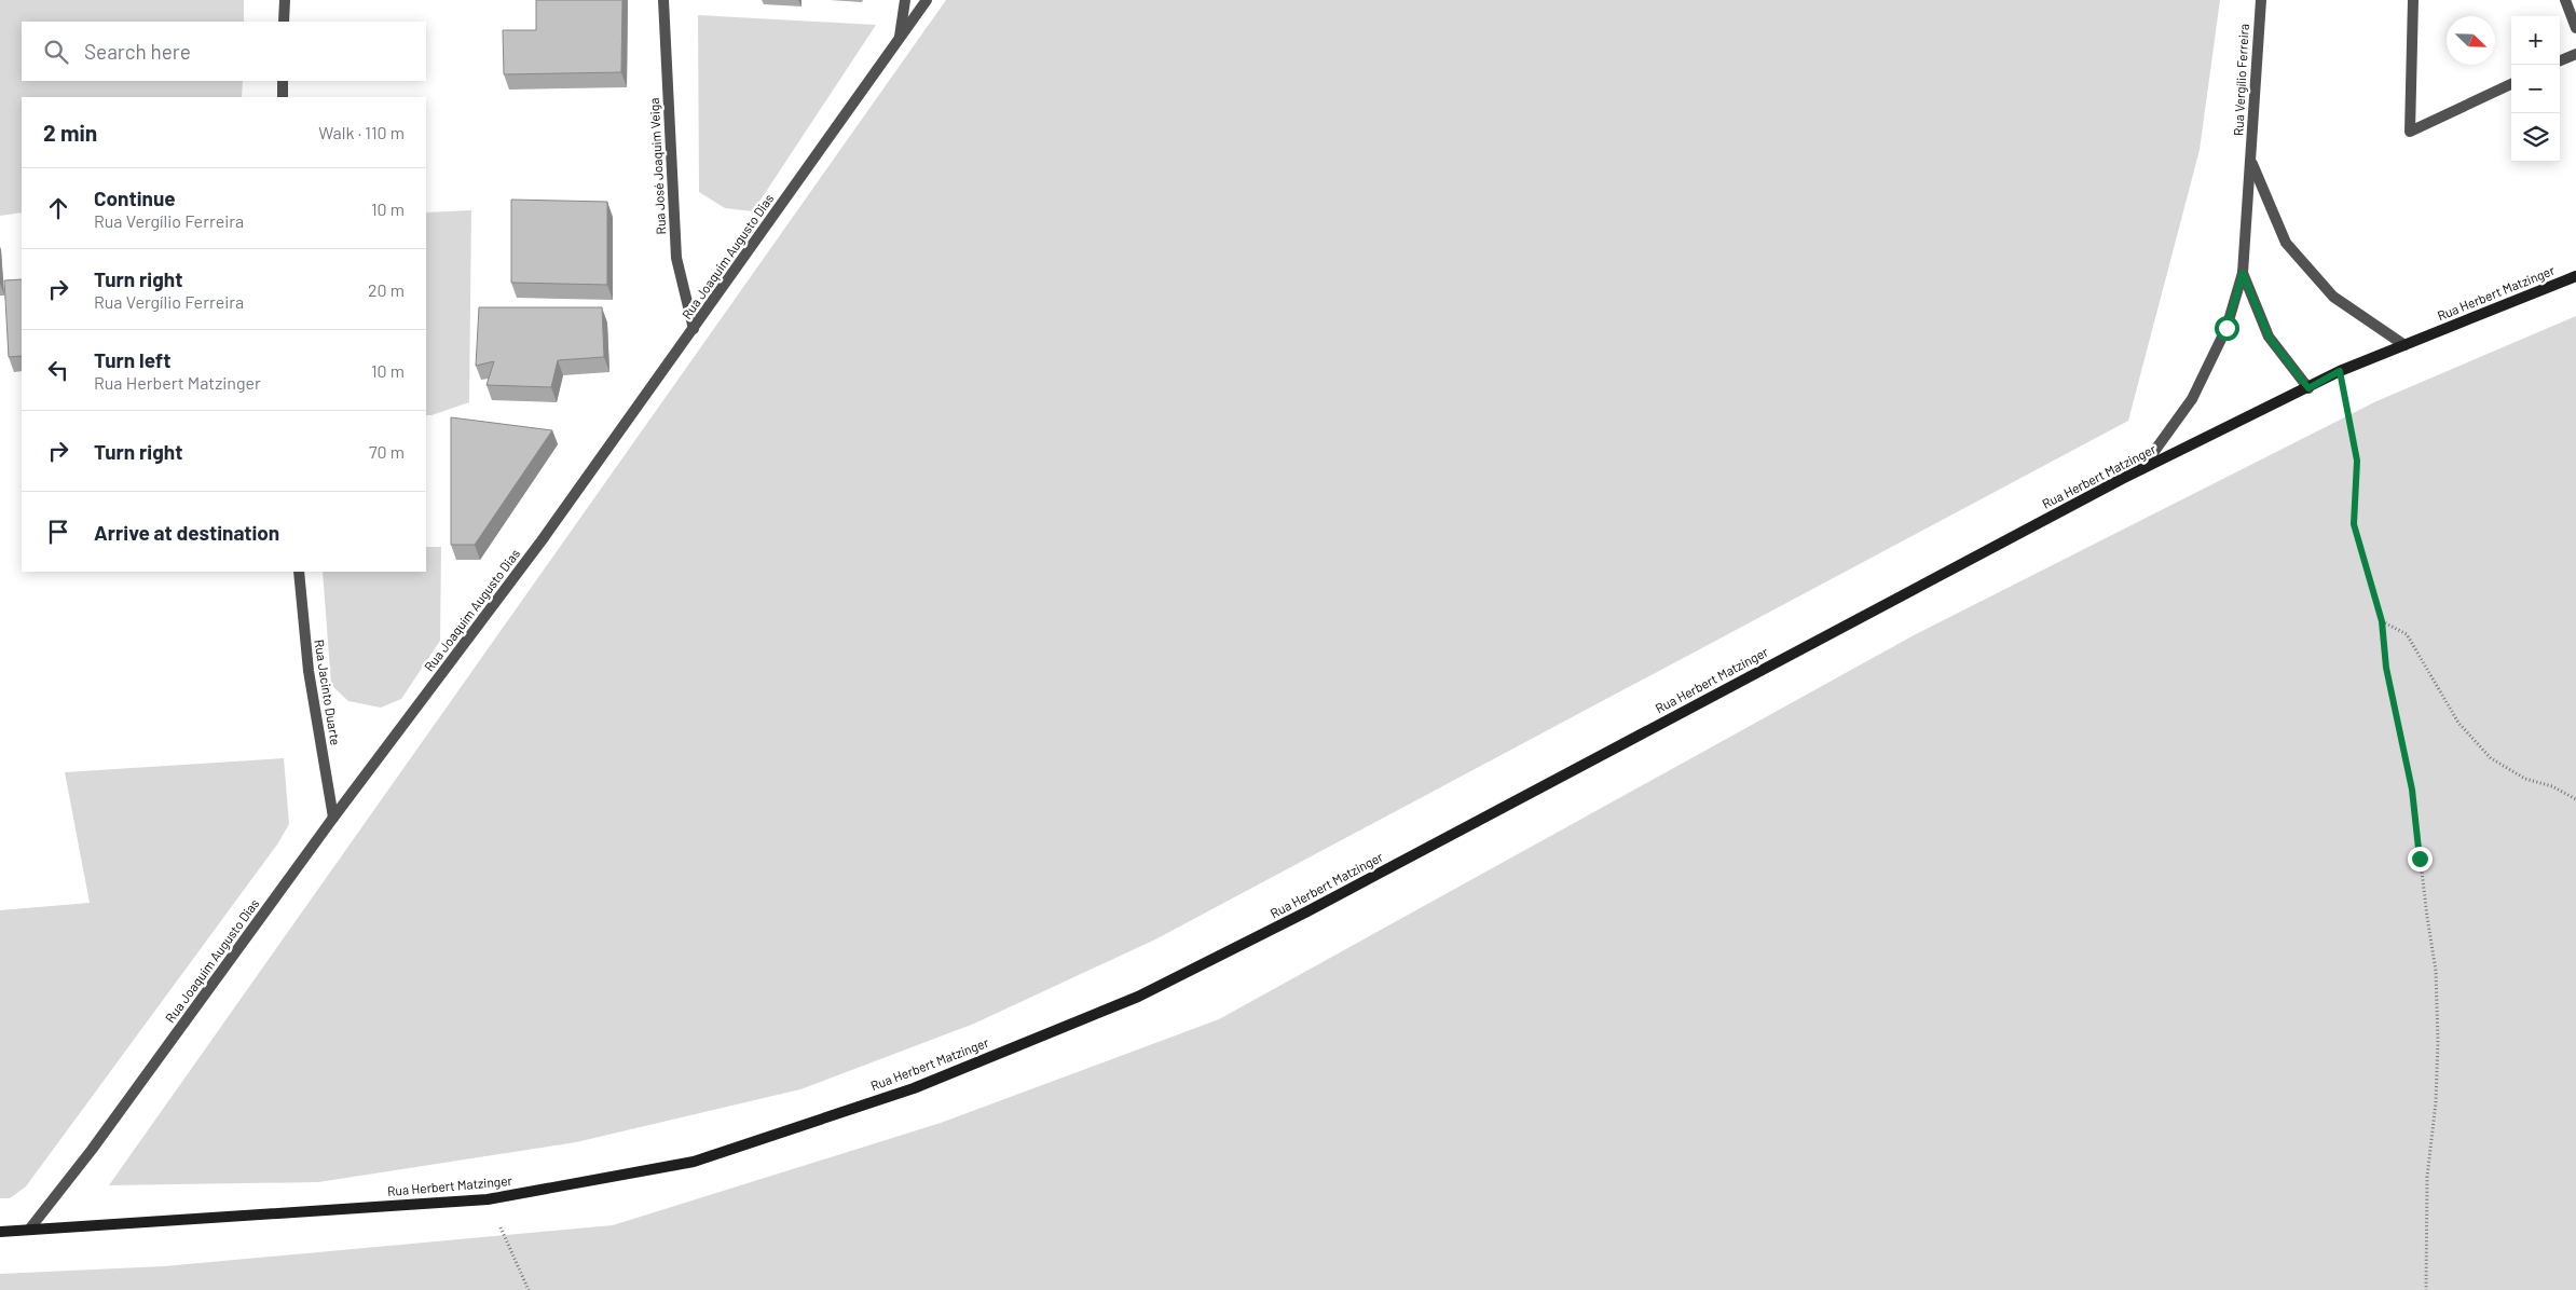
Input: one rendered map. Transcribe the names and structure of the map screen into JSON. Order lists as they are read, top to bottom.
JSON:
{
  "streets": {
    "street": [
      "Rua Vergílio Ferreira",
      "Rua José Joaquim Veiga",
      "Rua Joaquim Augusto Dias",
      "Rua Herbert Matzinger",
      "Rua Jacinto Duarte"
    ]
  },
  "crossings": [
    ["Rua Vergílio Ferreira", "Rua Herbert Matzinger"],
    ["Rua José Joaquim Veiga", "Rua Joaquim Augusto Dias"],
    ["Rua Joaquim Augusto Dias", "Rua Herbert Matzinger"],
    ["Rua Joaquim Augusto Dias", "Rua Jacinto Duarte"]
  ],
  "north": "bottom right",
  "page": {
    "map_buttons": ["+", "−"],
    "search": "Search here",
    "heading": ["2 min", "Walk · 110 m"],
    "list": [
      ["Continue", "Rua Vergílio Ferreira", "10 m"],
      ["Turn right", "Rua Vergílio Ferreira", "20 m"],
      ["Turn left", "Rua Herbert Matzinger", "10 m"],
      ["Turn right", "70 m"],
      "Arrive at destination"
    ]
  }
}
